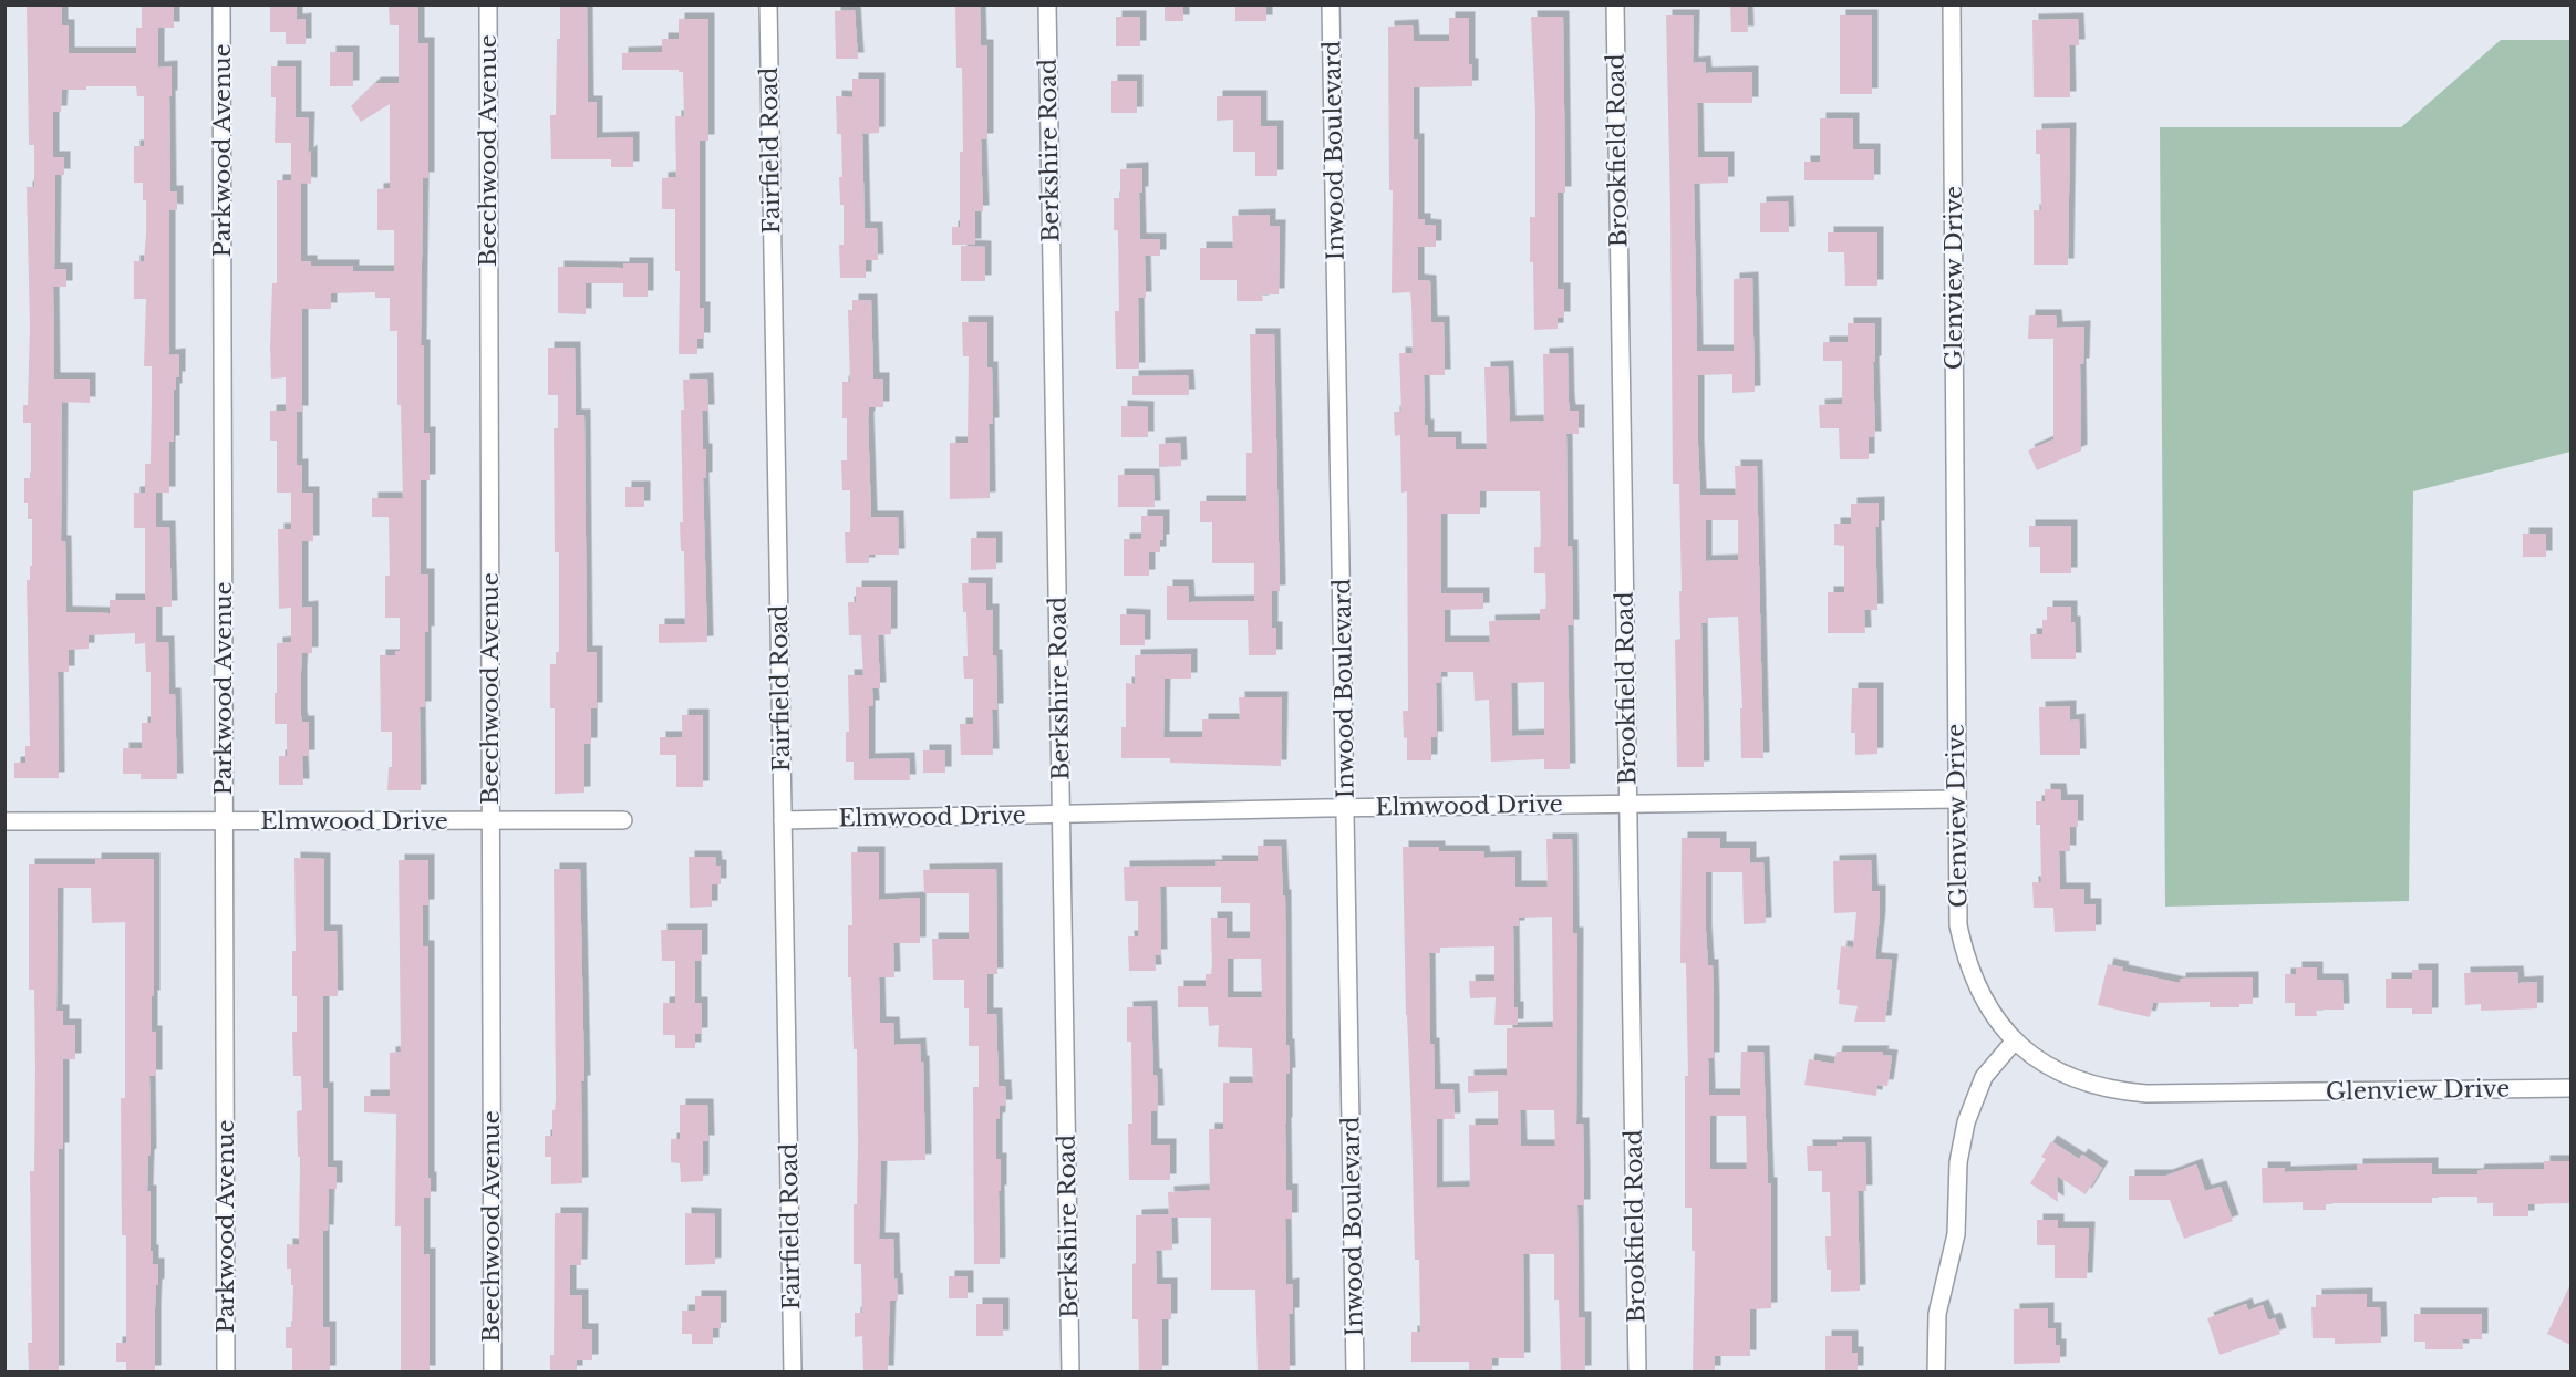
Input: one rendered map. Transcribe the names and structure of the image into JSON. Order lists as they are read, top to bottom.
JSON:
{
  "streets": {
    "street": [
      "Parkwood Avenue",
      "Beechwood Avenue",
      "Fairfield Road",
      "Berkshire Road",
      "Inwood Boulevard",
      "Brookfield Road",
      "Glenview Drive",
      "Elmwood Drive"
    ]
  },
  "crossings": [
    ["Parkwood Avenue", "Elmwood Drive"],
    ["Beechwood Avenue", "Elmwood Drive"],
    ["Fairfield Road", "Elmwood Drive"],
    ["Berkshire Road", "Elmwood Drive"],
    ["Inwood Boulevard", "Elmwood Drive"],
    ["Brookfield Road", "Elmwood Drive"],
    ["Glenview Drive", "Elmwood Drive"]
  ]
}
